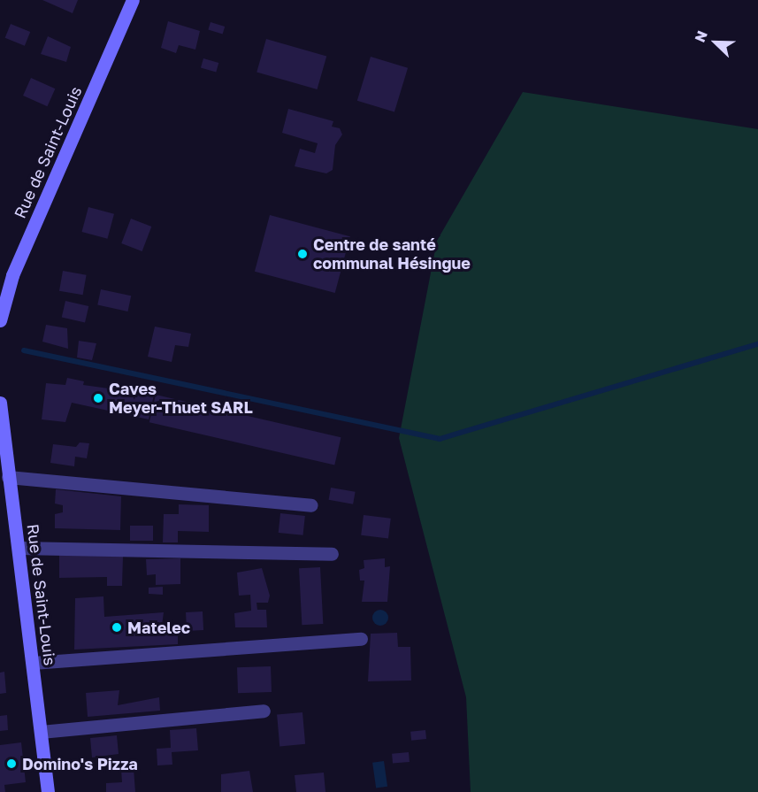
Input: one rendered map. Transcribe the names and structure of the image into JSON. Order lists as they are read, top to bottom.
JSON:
{
  "streets": {
    "main road": ["Rue de Saint-Louis"]
  },
  "places": [
    "Centre de santé communal Hésingue",
    "Caves Meyer-Thuet SARL",
    "Matelec",
    "Domino's Pizza"
  ],
  "north": "top left"
}
